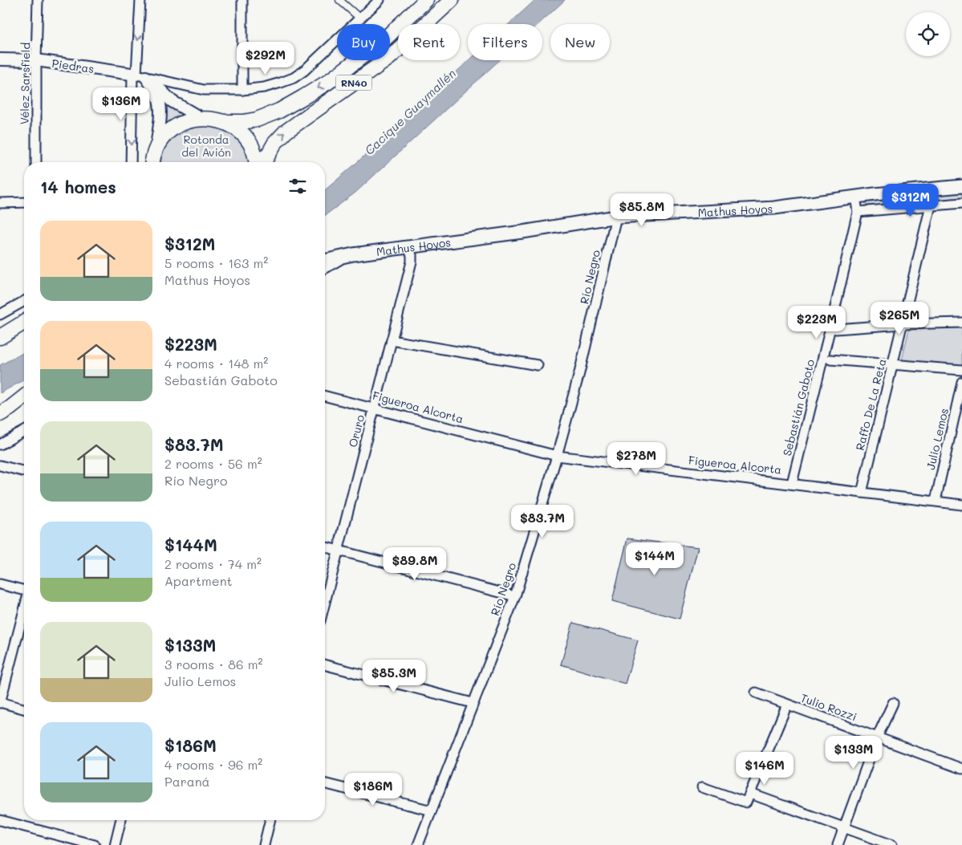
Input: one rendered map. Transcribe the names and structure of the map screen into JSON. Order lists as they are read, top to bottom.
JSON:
{
  "streets": {
    "highway": ["RN40"],
    "main road": ["Mathus Hoyos"],
    "street": [
      "Piedras",
      "Vélez Sarsfield",
      "Río Negro",
      "Raffo De La Reta",
      "Figueroa Alcorta",
      "Sebastián Gaboto",
      "Oruro",
      "Julio Lemos",
      "Tulio Rozzi"
    ]
  },
  "crossings": [
    ["Piedras", "Vélez Sarsfield"],
    ["Mathus Hoyos", "Río Negro"],
    ["Mathus Hoyos", "Sebastián Gaboto"],
    ["Mathus Hoyos", "Oruro"],
    ["Río Negro", "Figueroa Alcorta"],
    ["Raffo De La Reta", "Figueroa Alcorta"],
    ["Figueroa Alcorta", "Sebastián Gaboto"],
    ["Figueroa Alcorta", "Oruro"],
    ["Figueroa Alcorta", "Julio Lemos"]
  ],
  "water": ["Cacique Guaymallén"],
  "parks": ["Rotonda del Avión"],
  "page": {
    "chip": [
      "Buy",
      "Rent",
      "Filters",
      "New"
    ],
    "price": [
      "$292M",
      "$136M",
      "$312M",
      "$85.8M",
      "$265M",
      "$223M",
      "$278M",
      "$83.7M",
      "$144M",
      "$89.8M",
      "$85.3M",
      "$133M",
      "$146M",
      "$186M"
    ],
    "heading": "14 homes",
    "list": [
      {
        "name": "$312M",
        "note": "5 rooms · 163 m² · Mathus Hoyos"
      },
      {
        "name": "$223M",
        "note": "4 rooms · 148 m² · Sebastián Gaboto"
      },
      {
        "name": "$83.7M",
        "note": "2 rooms · 56 m² · Río Negro"
      },
      {
        "name": "$144M",
        "note": "2 rooms · 74 m² · Apartment"
      },
      {
        "name": "$133M",
        "note": "3 rooms · 86 m² · Julio Lemos"
      },
      {
        "name": "$186M",
        "note": "4 rooms · 96 m² · Paraná"
      }
    ]
  }
}
